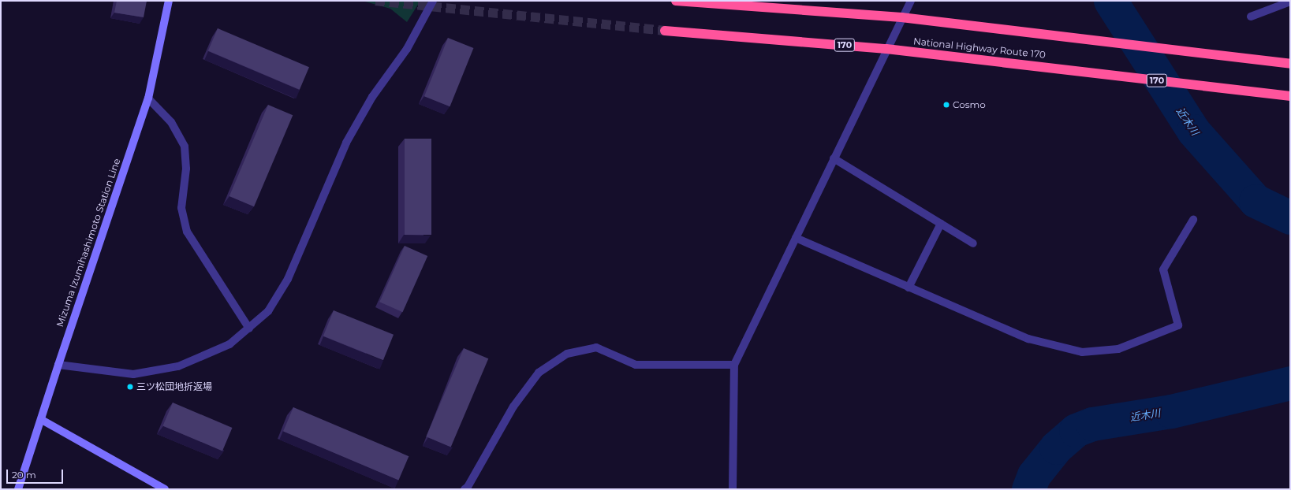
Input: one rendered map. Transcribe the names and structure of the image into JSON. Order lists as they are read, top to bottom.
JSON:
{
  "streets": {
    "highway": ["170", "National Highway Route 170"],
    "main road": ["Mizuma Izumihashimoto Station Line"]
  },
  "water": ["近木川"],
  "places": ["Cosmo", "三ツ松団地折返場"],
  "scale_bar": "20 m"
}
